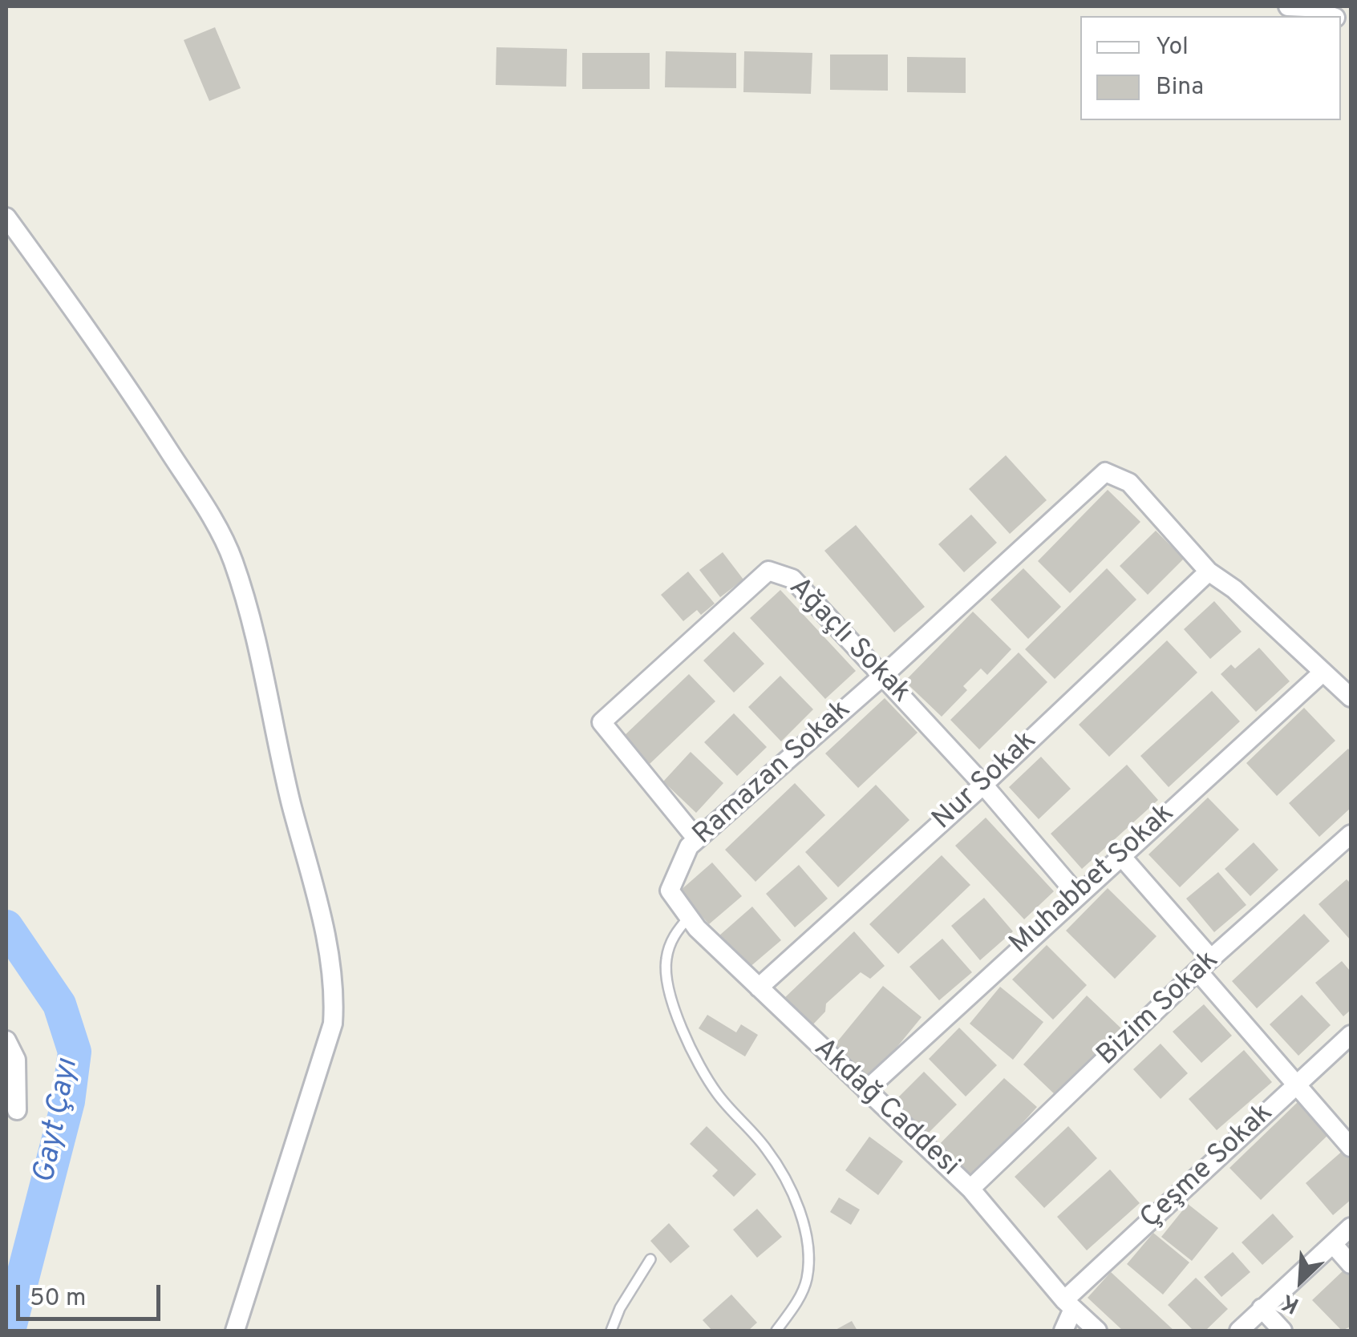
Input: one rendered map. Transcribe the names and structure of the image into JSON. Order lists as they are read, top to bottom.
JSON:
{
  "streets": {
    "street": [
      "Ağaçlı Sokak",
      "Ramazan Sokak",
      "Nur Sokak",
      "Muhabbet Sokak",
      "Bizim Sokak",
      "Akdağ Caddesi",
      "Çeşme Sokak"
    ]
  },
  "crossings": [
    ["Ağaçlı Sokak", "Ramazan Sokak"],
    ["Ağaçlı Sokak", "Nur Sokak"],
    ["Ağaçlı Sokak", "Muhabbet Sokak"],
    ["Ramazan Sokak", "Nur Sokak"],
    ["Ramazan Sokak", "Akdağ Caddesi"],
    ["Nur Sokak", "Akdağ Caddesi"],
    ["Muhabbet Sokak", "Akdağ Caddesi"],
    ["Bizim Sokak", "Akdağ Caddesi"],
    ["Akdağ Caddesi", "Çeşme Sokak"]
  ],
  "water": ["Gayt Çayı"],
  "legend": ["Yol", "Bina"],
  "scale_bar": "50 m",
  "north": "bottom left"
}
